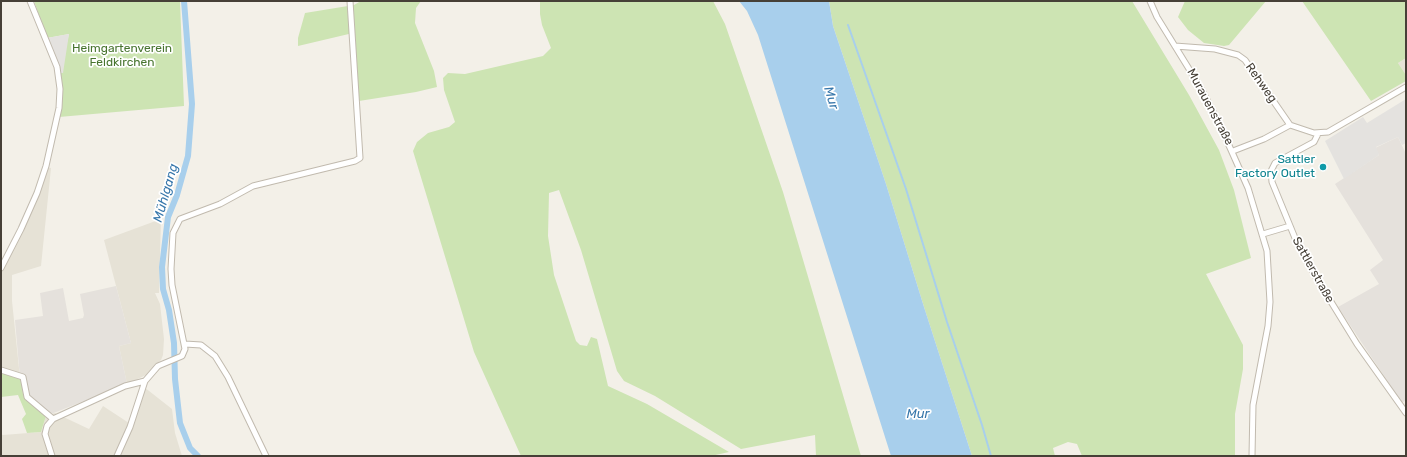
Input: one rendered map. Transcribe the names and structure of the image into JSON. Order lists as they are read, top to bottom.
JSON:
{
  "streets": {
    "street": ["Rehweg", "Murauenstraße", "Sattlerstraße"]
  },
  "crossings": [
    ["Rehweg", "Murauenstraße"]
  ],
  "water": ["Mur", "Mühlgang"],
  "parks": ["Heimgartenverein Feldkirchen"],
  "places": ["Sattler Factory Outlet"]
}
